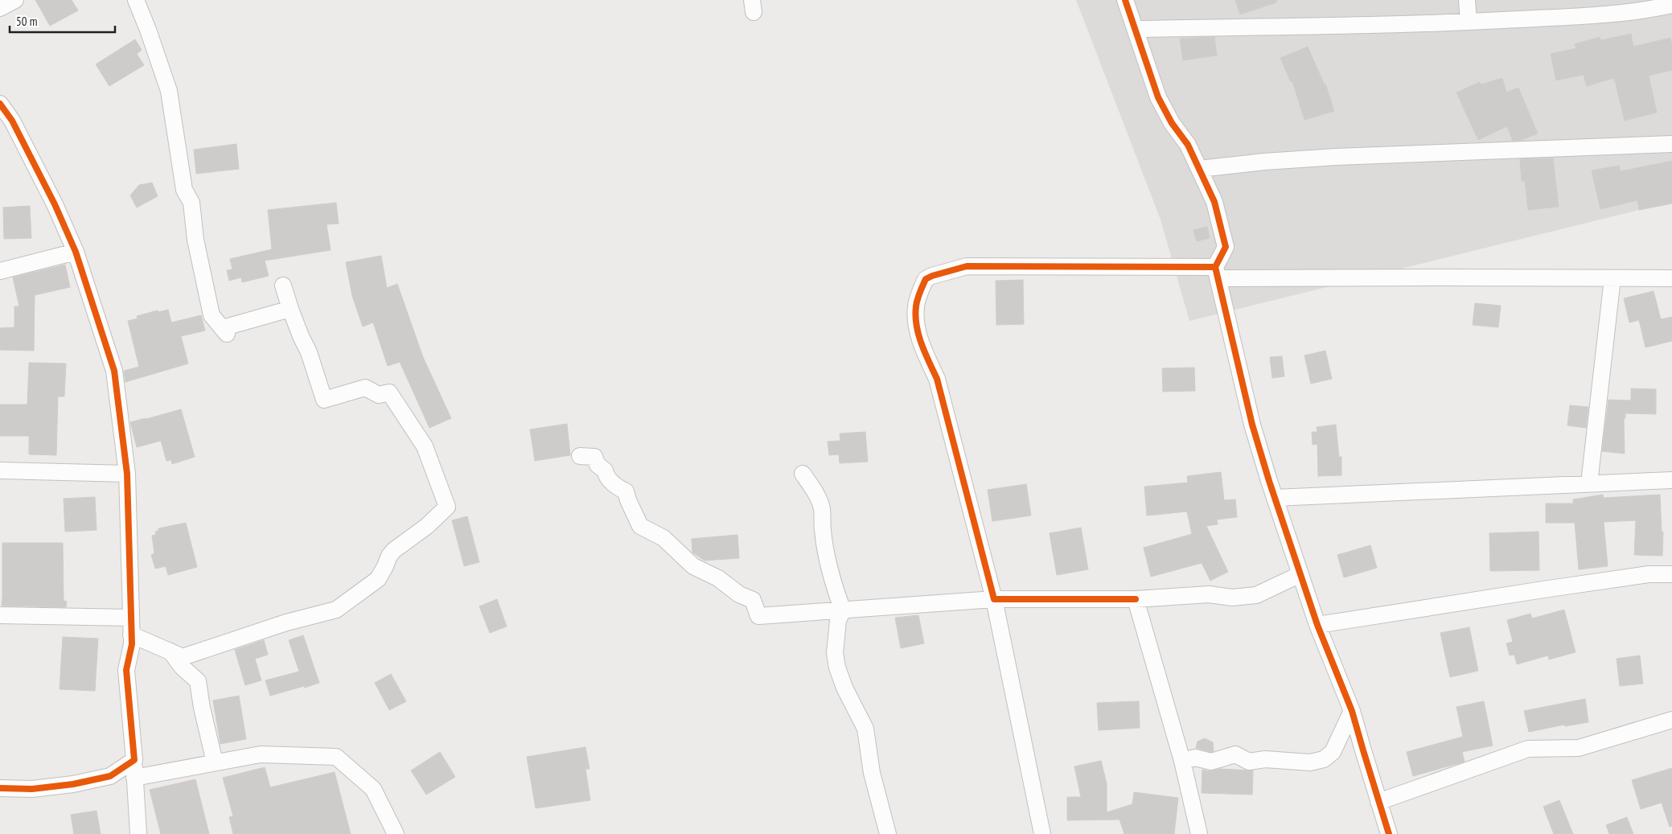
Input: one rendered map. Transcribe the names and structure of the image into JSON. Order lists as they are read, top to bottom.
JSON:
{
  "scale_bar": "50 m"
}
